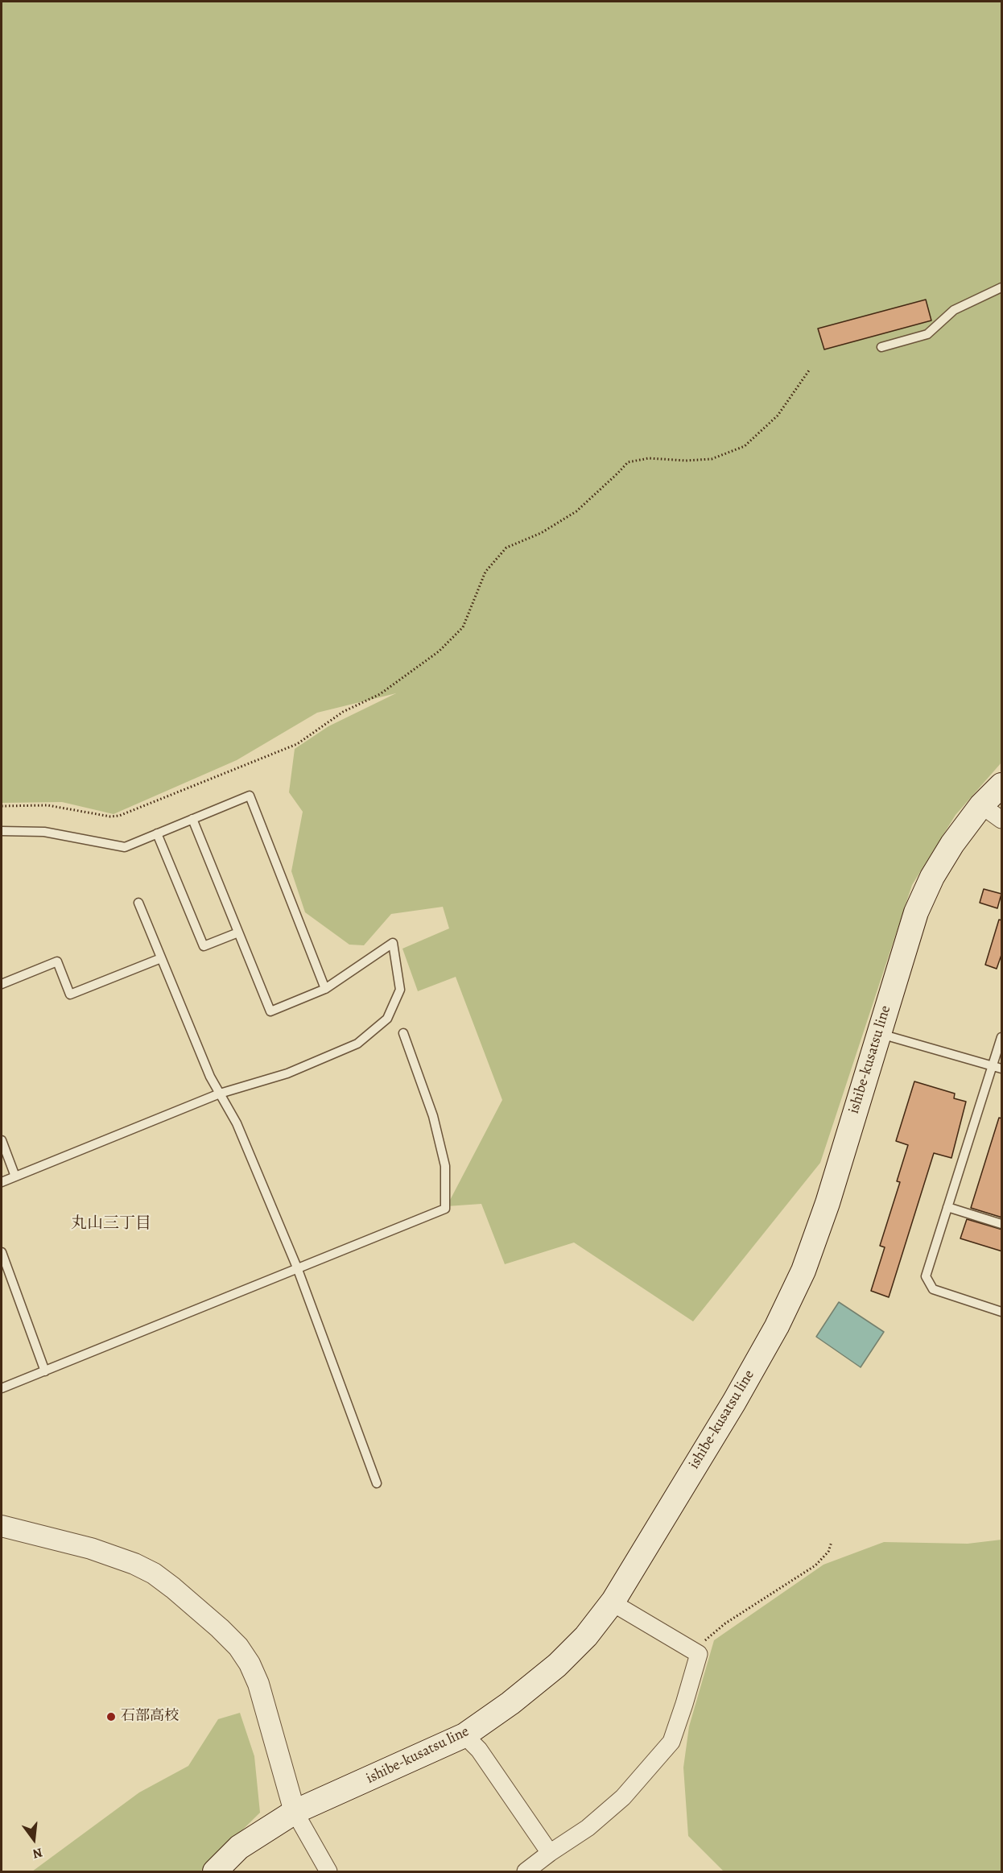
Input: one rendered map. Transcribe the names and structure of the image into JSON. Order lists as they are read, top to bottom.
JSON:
{
  "streets": {
    "main road": ["ishibe-kusatsu line"]
  },
  "districts": ["丸山三丁目"],
  "places": ["石部高校"],
  "north": "bottom"
}
